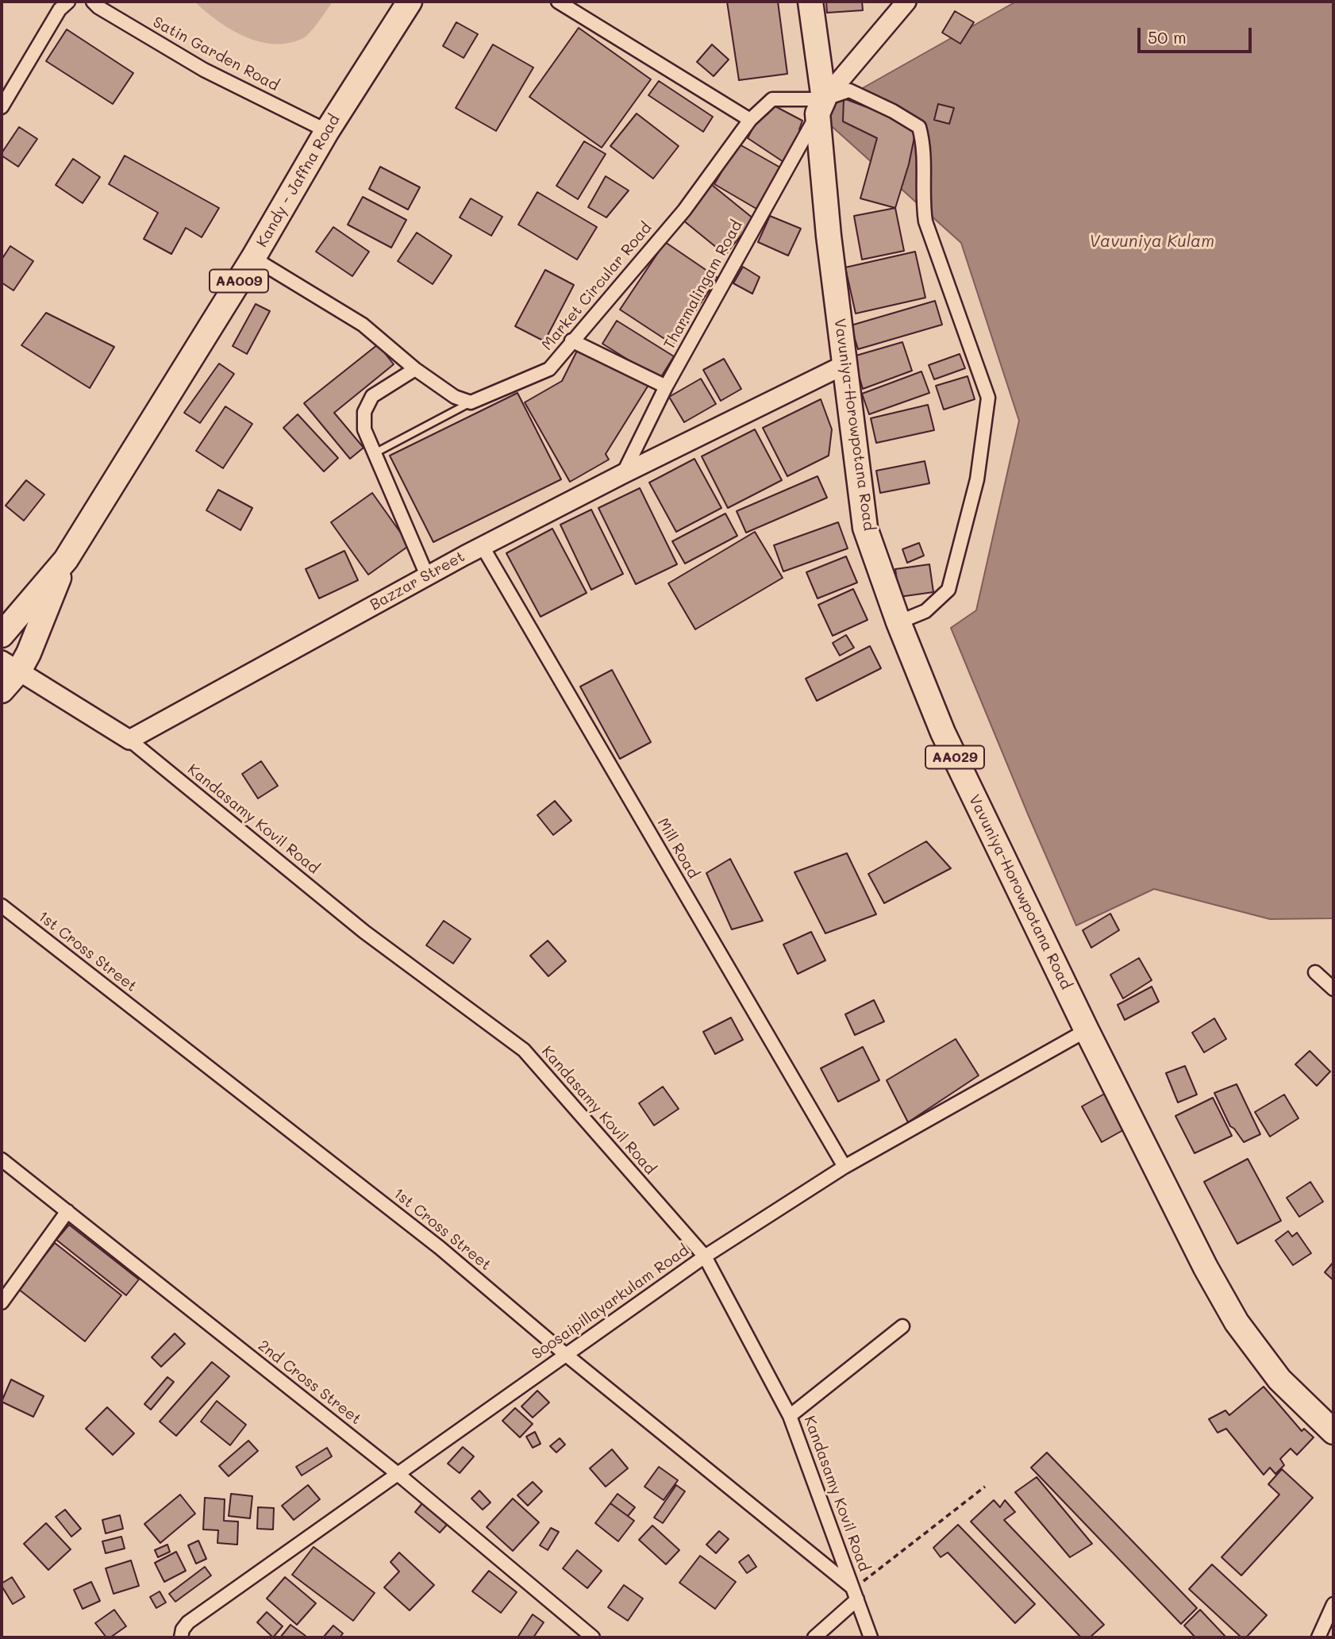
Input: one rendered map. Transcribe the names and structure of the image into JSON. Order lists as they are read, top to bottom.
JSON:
{
  "streets": {
    "highway": [
      "Kandy - Jaffna Road",
      "AA009",
      "Vavuniya-Horowpotana Road",
      "AA029"
    ],
    "main road": ["Bazzar Street"],
    "street": [
      "Satin Garden Road",
      "Tharmalingam Road",
      "Market Circular Road",
      "Kandasamy Kovil Road",
      "Mill Road",
      "1st Cross Street",
      "Soosaipillayarkulam Road",
      "2nd Cross Street"
    ]
  },
  "crossings": [
    ["Satin Garden Road", "Kandy - Jaffna Road"],
    ["Tharmalingam Road", "Market Circular Road"],
    ["Tharmalingam Road", "Vavuniya-Horowpotana Road"],
    ["Tharmalingam Road", "Bazzar Street"],
    ["Market Circular Road", "Vavuniya-Horowpotana Road"],
    ["Vavuniya-Horowpotana Road", "Bazzar Street"],
    ["Vavuniya-Horowpotana Road", "Soosaipillayarkulam Road"],
    ["Bazzar Street", "Kandasamy Kovil Road"],
    ["Bazzar Street", "Mill Road"],
    ["Kandasamy Kovil Road", "1st Cross Street"],
    ["Kandasamy Kovil Road", "Soosaipillayarkulam Road"],
    ["Mill Road", "Soosaipillayarkulam Road"],
    ["1st Cross Street", "Soosaipillayarkulam Road"],
    ["Soosaipillayarkulam Road", "2nd Cross Street"]
  ],
  "water": ["Vavuniya Kulam"],
  "scale_bar": "50 m"
}
